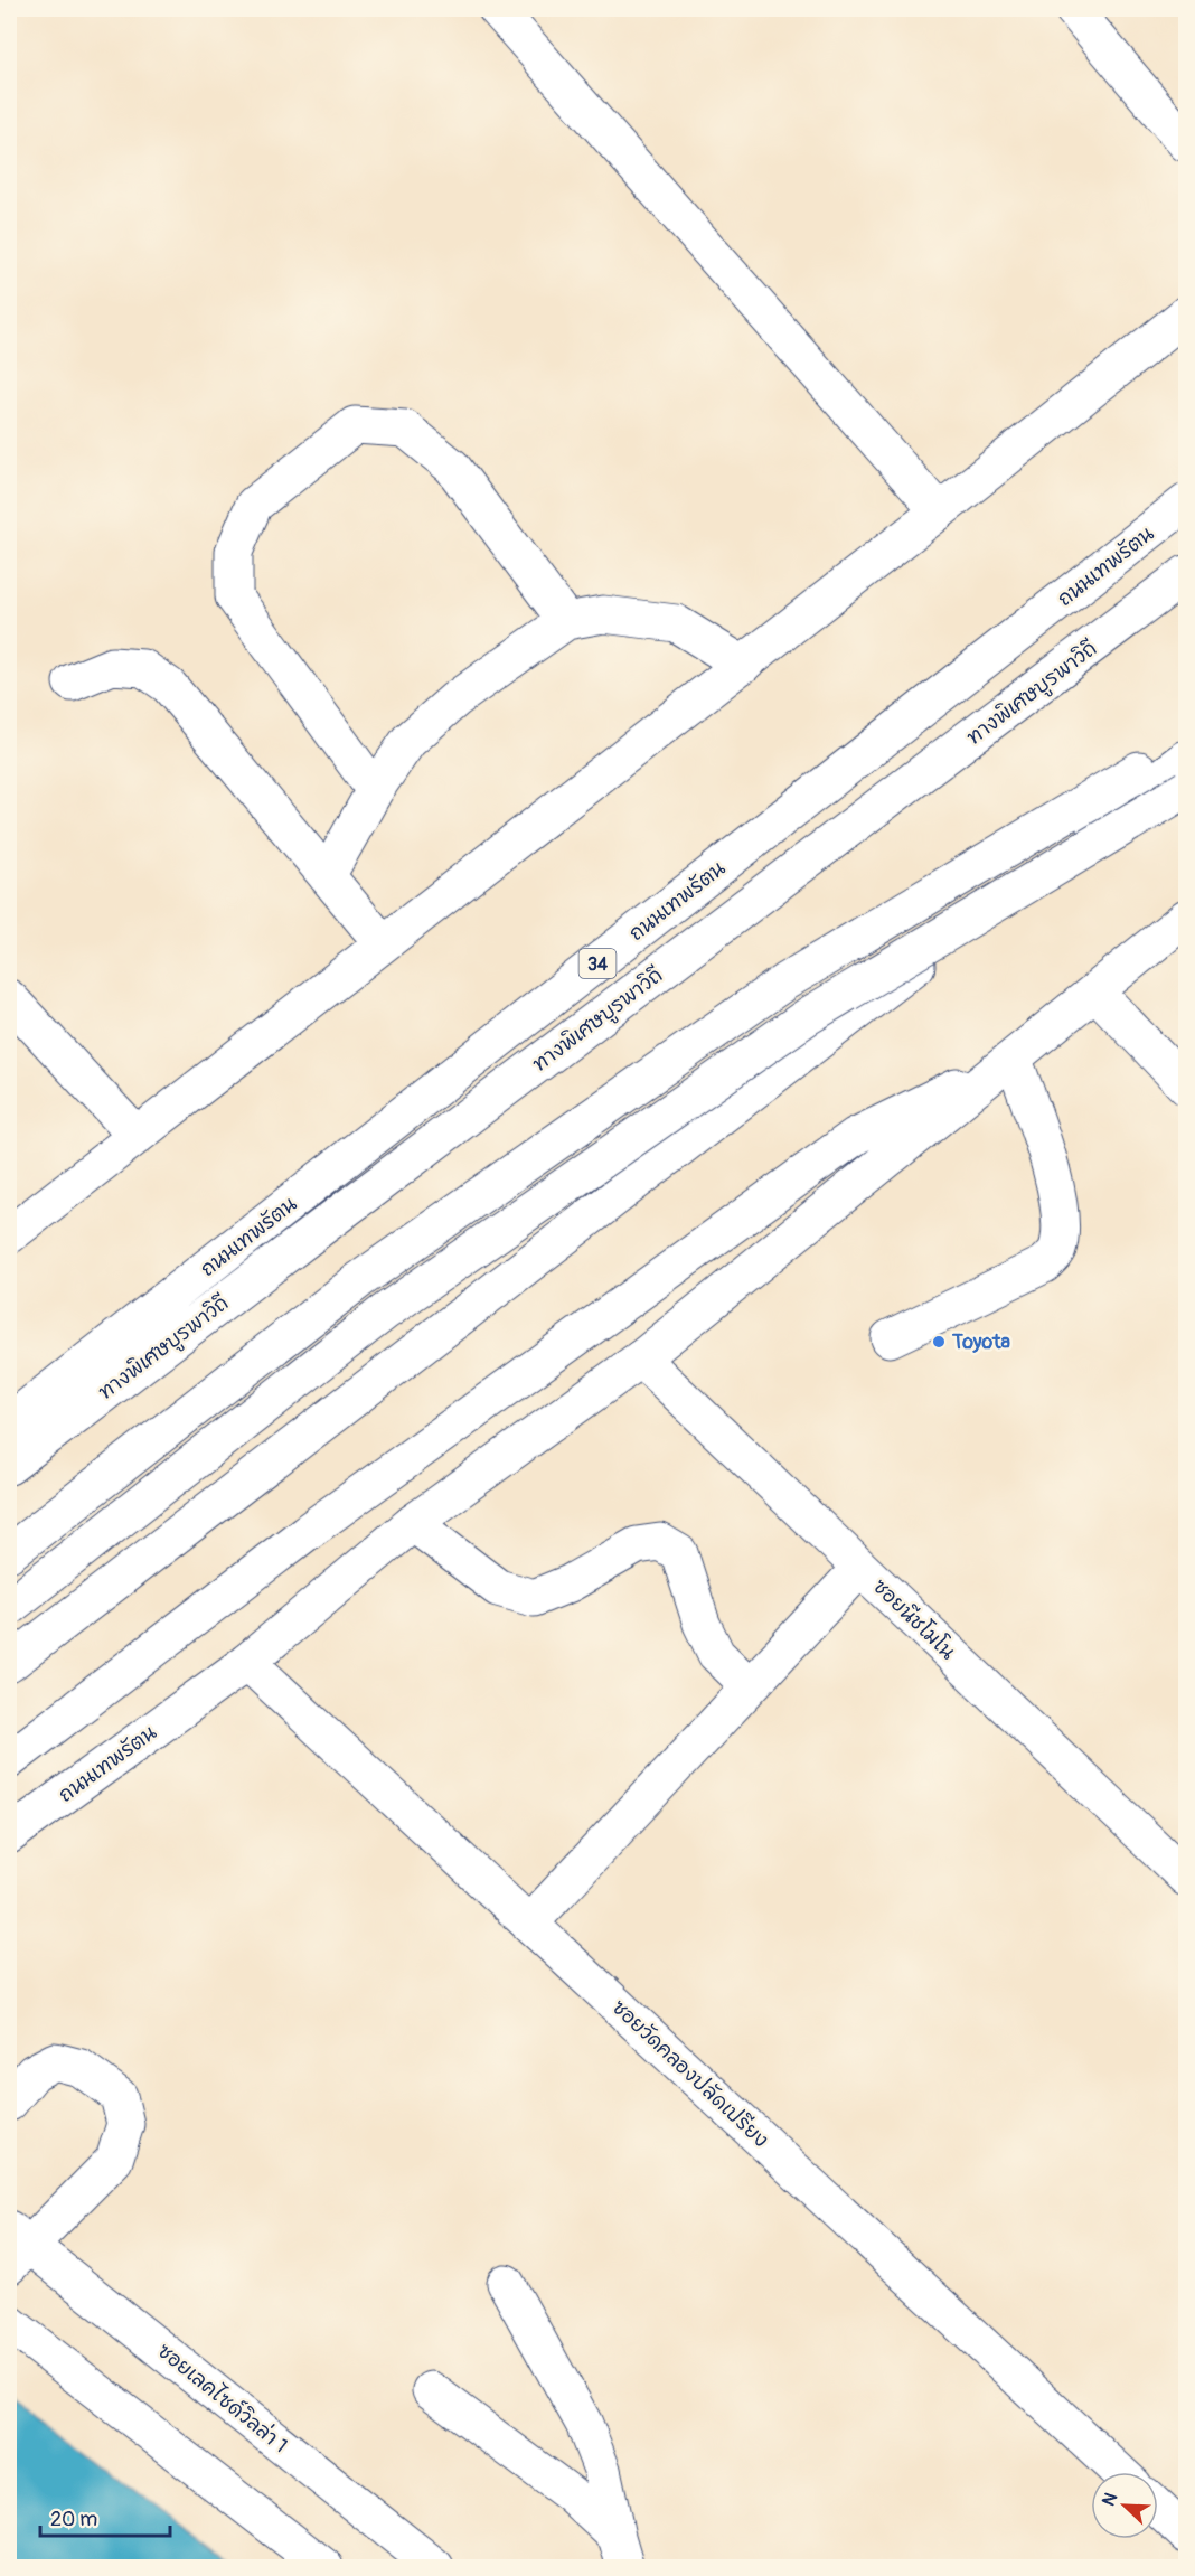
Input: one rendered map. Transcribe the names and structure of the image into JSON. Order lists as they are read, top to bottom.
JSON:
{
  "streets": {
    "main road": [
      "ถนนเทพรัตน",
      "ทางพิเศษบูรพาวิถี",
      "34",
      "ซอยนีชโมโน",
      "ซอยวัดคลองปลัดเปรียง",
      "ซอยเลคไซด์วิลล่า 1"
    ]
  },
  "crossings": [
    ["ถนนเทพรัตน", "ซอยนีชโมโน"],
    ["ถนนเทพรัตน", "ซอยวัดคลองปลัดเปรียง"]
  ],
  "places": ["Toyota"],
  "scale_bar": "20 m",
  "north": "top left"
}
